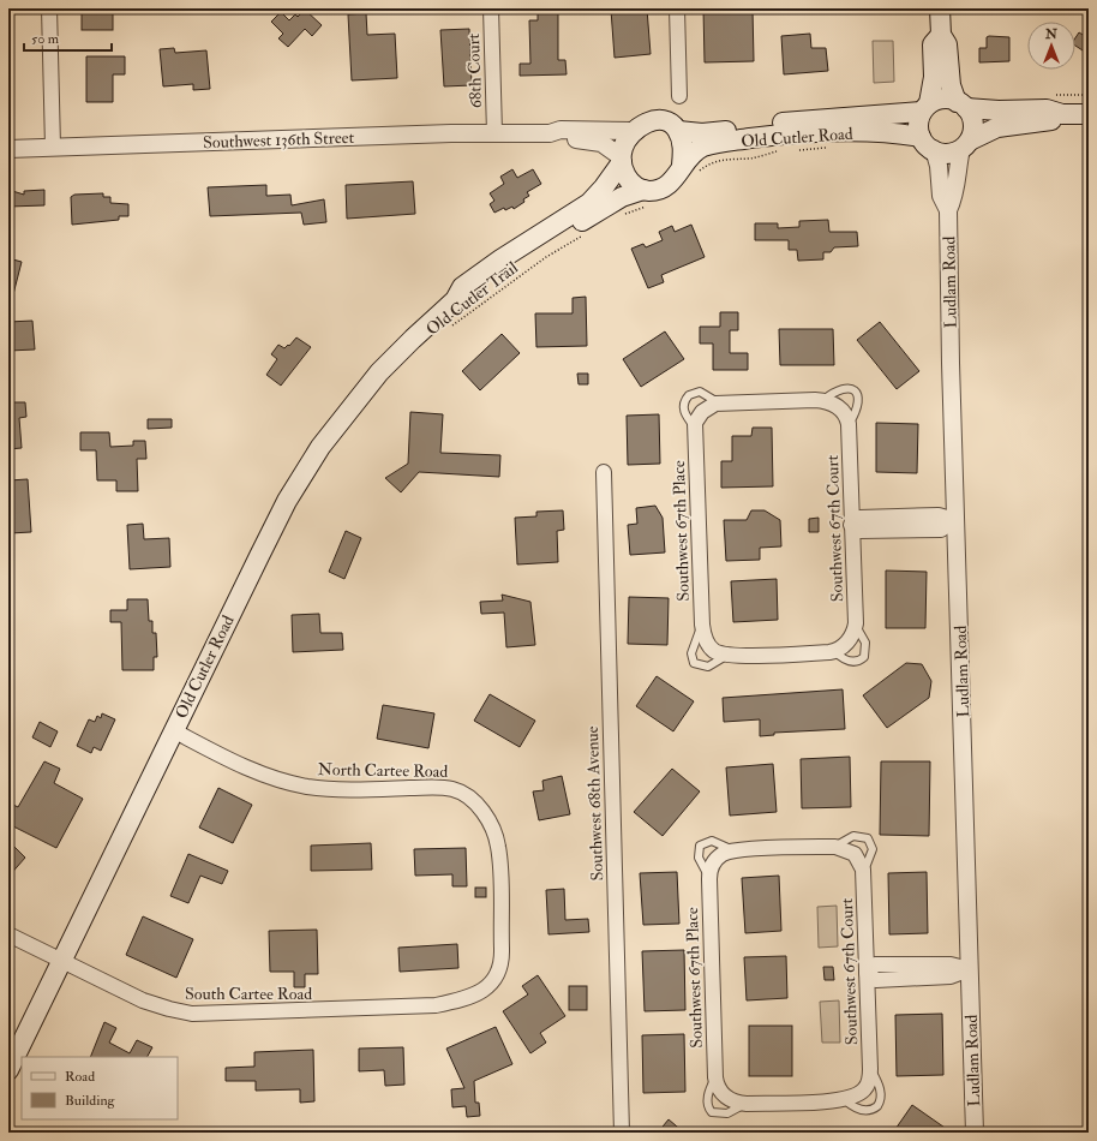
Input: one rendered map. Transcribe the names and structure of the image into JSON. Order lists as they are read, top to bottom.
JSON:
{
  "streets": {
    "main road": ["Old Cutler Road"],
    "street": [
      "68th Court",
      "Southwest 136th Street",
      "Ludlam Road",
      "Southwest 67th Court",
      "Southwest 67th Place",
      "North Cartee Road",
      "Southwest 68th Avenue",
      "South Cartee Road"
    ],
    "path": ["Old Cutler Trail"]
  },
  "crossings": [
    ["68th Court", "Southwest 136th Street"],
    ["Old Cutler Road", "Southwest 136th Street"],
    ["Old Cutler Road", "Ludlam Road"],
    ["Old Cutler Road", "North Cartee Road"],
    ["Old Cutler Road", "South Cartee Road"],
    ["North Cartee Road", "South Cartee Road"]
  ],
  "legend": ["Road", "Building"],
  "scale_bar": "50 m",
  "north": "top"
}
